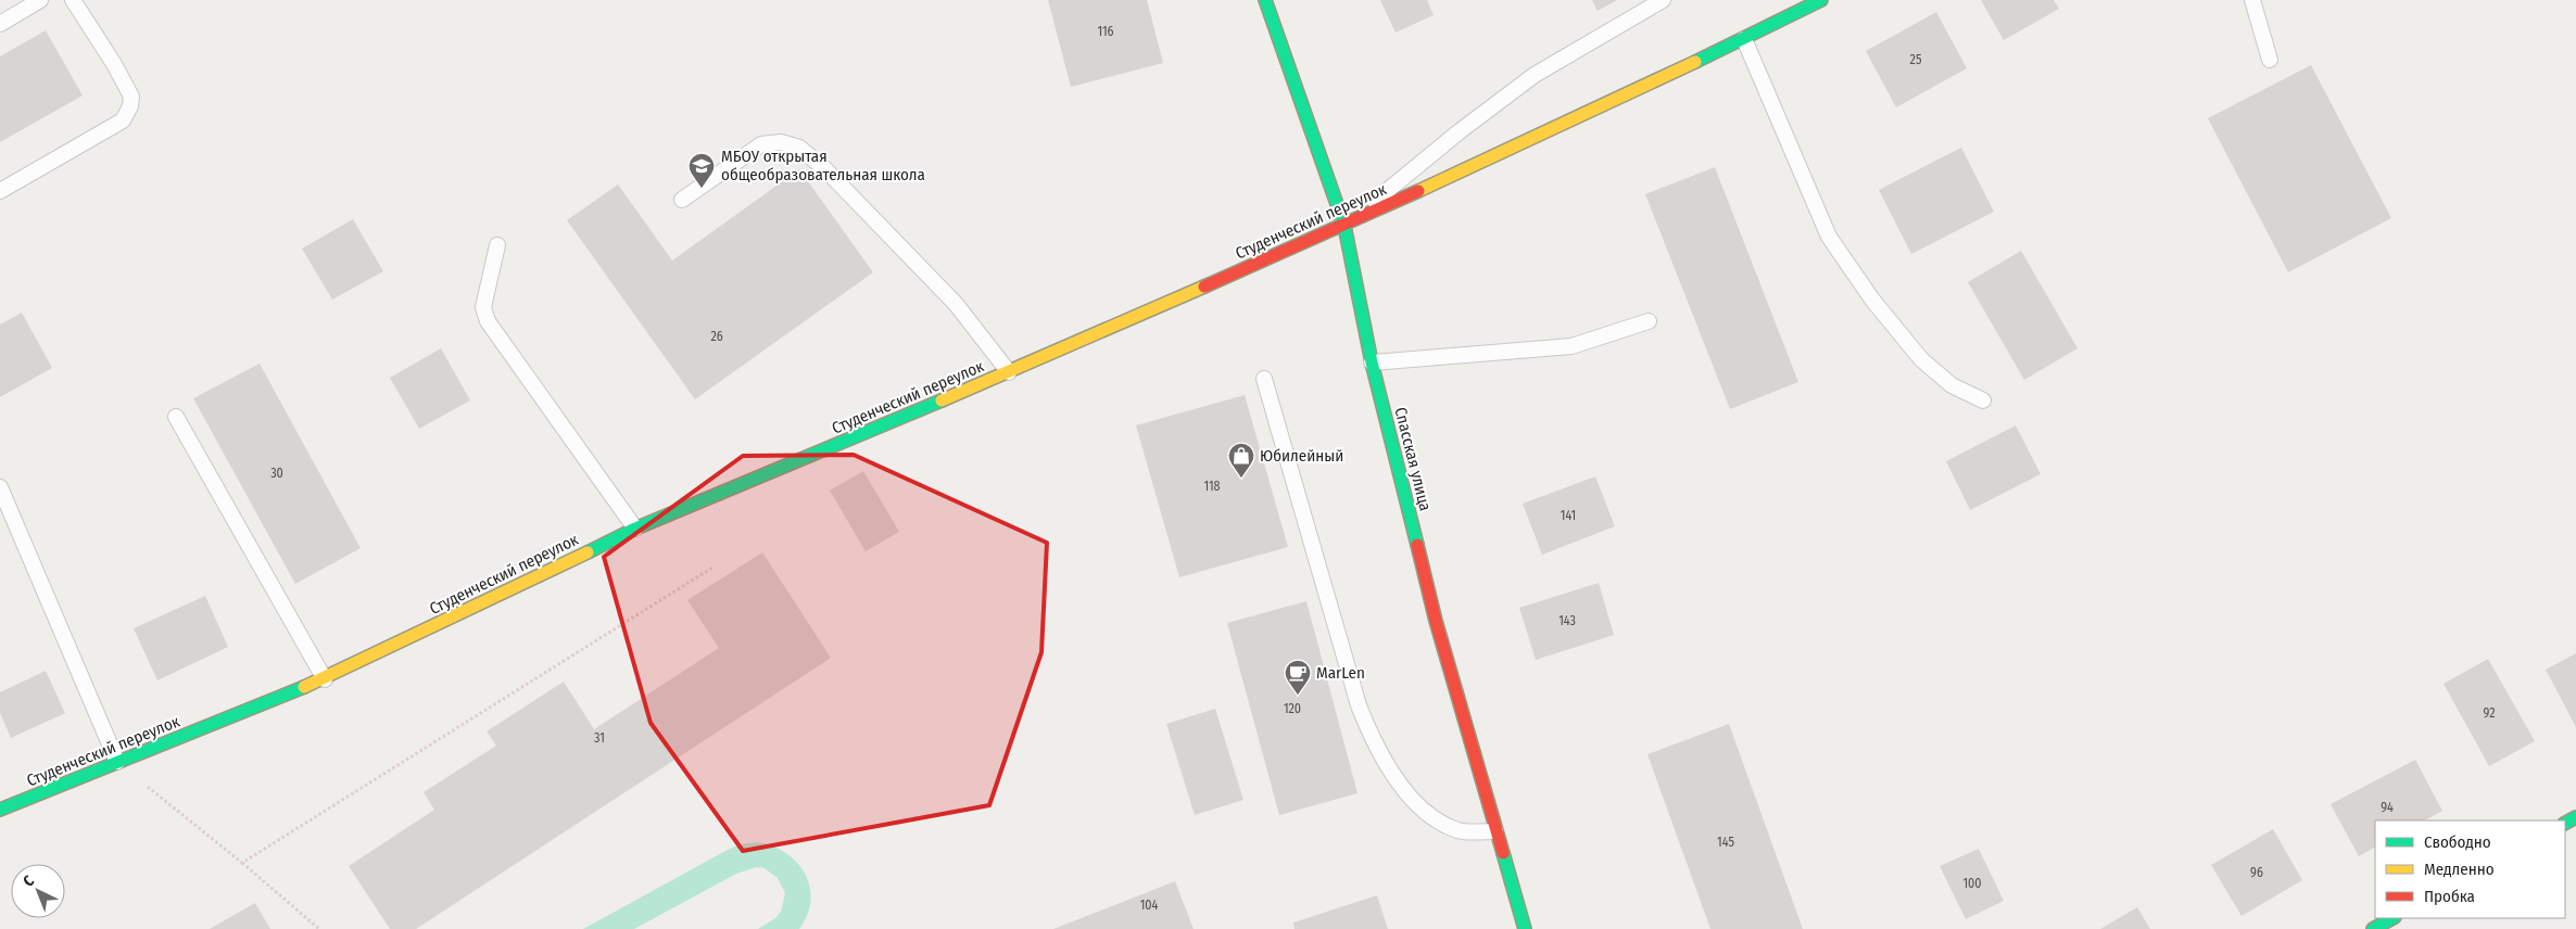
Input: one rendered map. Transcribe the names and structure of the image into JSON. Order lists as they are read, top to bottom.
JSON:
{
  "streets": {
    "street": ["Студенческий переулок", "Спасская улица"]
  },
  "crossings": [
    ["Студенческий переулок", "Спасская улица"]
  ],
  "places": {
    "school or university": ["МБОУ открытая общеобразовательная школа"],
    "shop": ["Юбилейный"],
    "cafe": ["MarLen"]
  },
  "house_numbers": [
    "116",
    "25",
    "26",
    "30",
    "118",
    "141",
    "143",
    "120",
    "92",
    "31",
    "94",
    "145",
    "96",
    "100",
    "104"
  ],
  "legend": ["Свободно", "Медленно", "Пробка"],
  "north": "top left"
}
